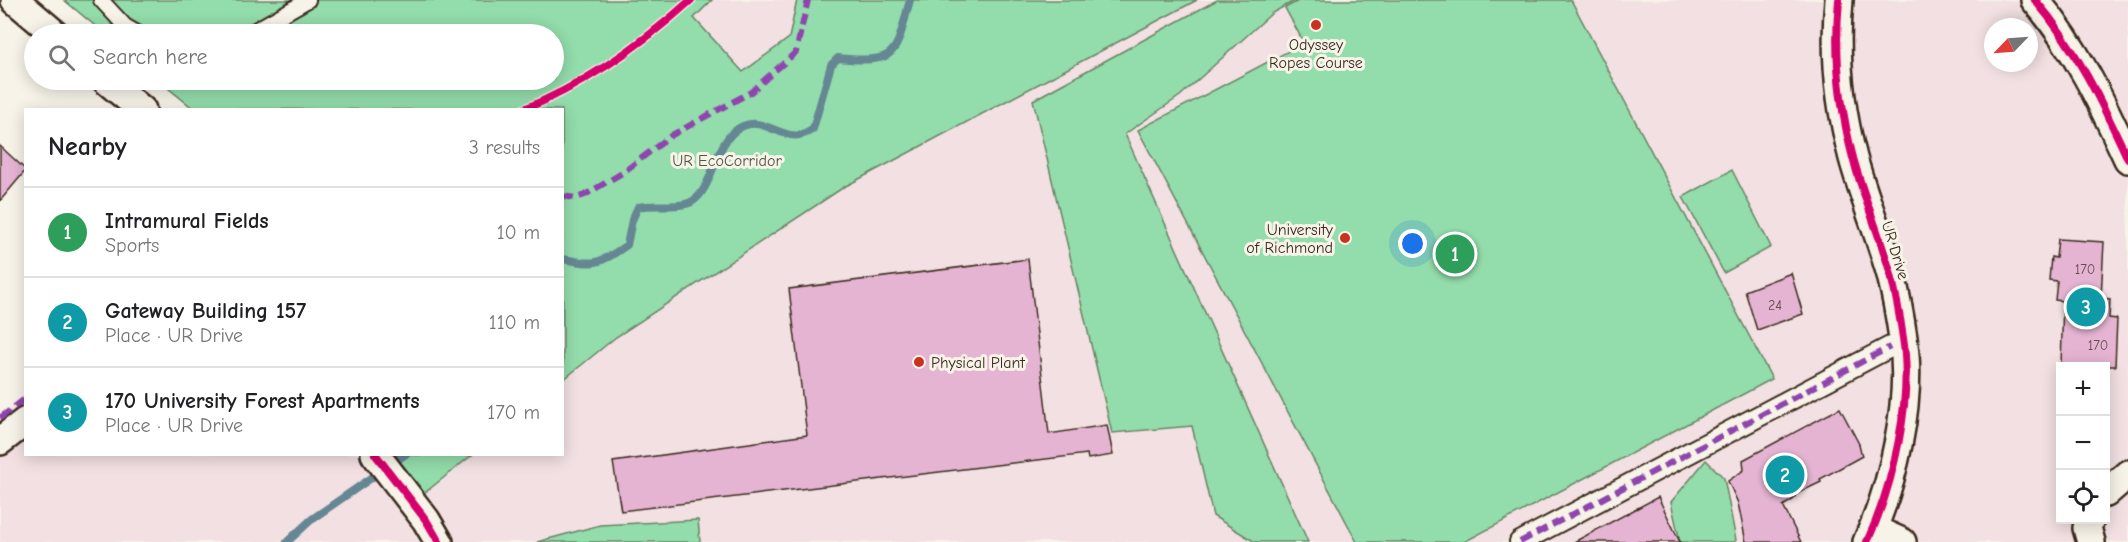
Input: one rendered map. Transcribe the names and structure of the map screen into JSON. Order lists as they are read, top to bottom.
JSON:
{
  "streets": {
    "street": ["UR Drive"]
  },
  "parks": ["UR EcoCorridor"],
  "places": ["Odyssey Ropes Course", "University of Richmond", "Physical Plant"],
  "house_numbers": ["170", "24", "170"],
  "north": "bottom left",
  "page": {
    "search": "Search here",
    "heading": ["Nearby", "3 results"],
    "list": [
      {
        "mark": "1",
        "name": "Intramural Fields",
        "note": "Sports",
        "value": "10 m"
      },
      {
        "mark": "2",
        "name": "Gateway Building 157",
        "note": "Place · UR Drive",
        "value": "110 m"
      },
      {
        "mark": "3",
        "name": "170 University Forest Apartments",
        "note": "Place · UR Drive",
        "value": "170 m"
      }
    ],
    "pins": ["1", "3", "2"],
    "map_buttons": ["+", "−"]
  }
}
